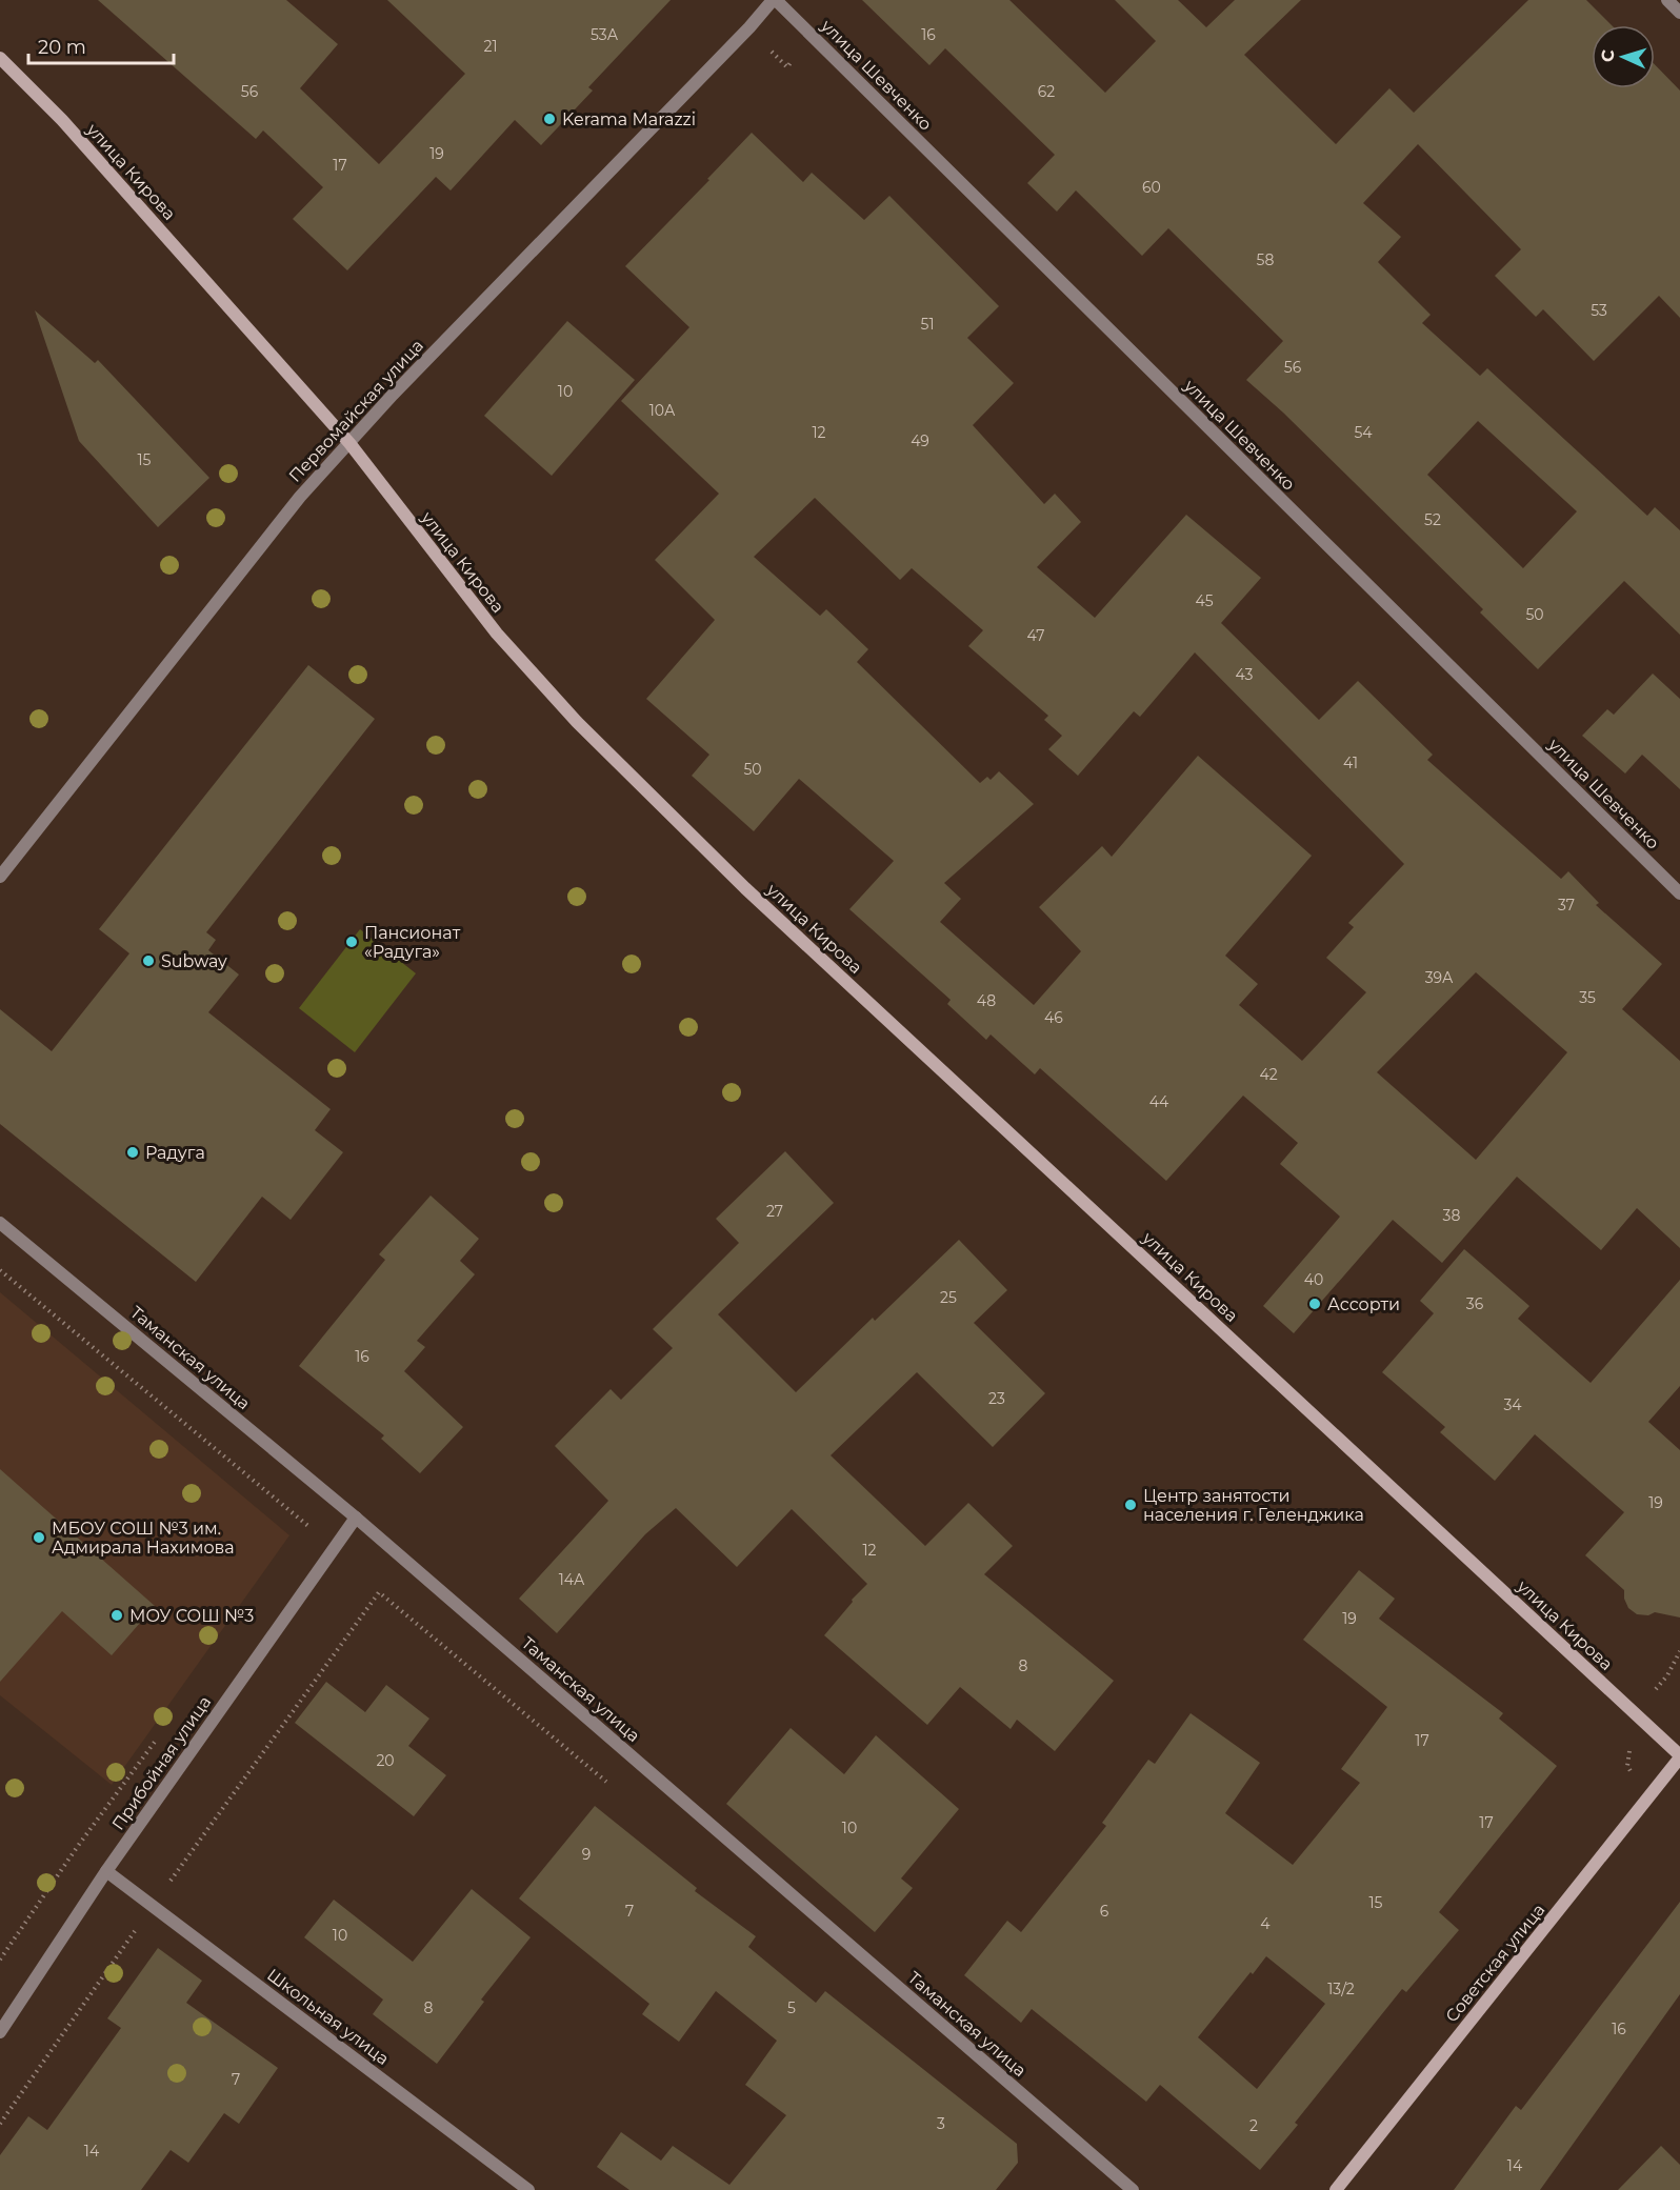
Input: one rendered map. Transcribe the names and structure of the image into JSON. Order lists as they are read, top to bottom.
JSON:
{
  "streets": {
    "main road": ["улица Кирова", "Советская улица"],
    "street": [
      "улица Шевченко",
      "Первомайская улица",
      "Таманская улица",
      "Прибойная улица",
      "Школьная улица"
    ]
  },
  "crossings": [
    ["улица Шевченко", "Первомайская улица"],
    ["улица Кирова", "Первомайская улица"],
    ["улица Кирова", "Советская улица"],
    ["Таманская улица", "Прибойная улица"],
    ["Прибойная улица", "Школьная улица"]
  ],
  "places": [
    "Kerama Marazzi",
    "Пансионат «Радуга»",
    "Subway",
    "Радуга",
    "Ассорти",
    "Центр занятости населения г. Геленджика",
    "МБОУ СОШ №3 им. Адмирала Нахимова",
    "МОУ СОШ №3"
  ],
  "house_numbers": [
    "53А",
    "16",
    "21",
    "56",
    "62",
    "19",
    "17",
    "60",
    "58",
    "53",
    "51",
    "56",
    "10",
    "10А",
    "12",
    "54",
    "49",
    "15",
    "52",
    "45",
    "50",
    "47",
    "43",
    "41",
    "50",
    "37",
    "39А",
    "35",
    "48",
    "46",
    "42",
    "44",
    "27",
    "38",
    "40",
    "25",
    "36",
    "16",
    "23",
    "34",
    "19",
    "12",
    "14А",
    "19",
    "8",
    "17",
    "20",
    "17",
    "10",
    "9",
    "15",
    "7",
    "6",
    "4",
    "10",
    "13/2",
    "8",
    "5",
    "16",
    "7",
    "3",
    "2",
    "14",
    "14"
  ],
  "scale_bar": "20 m",
  "north": "left"
}
